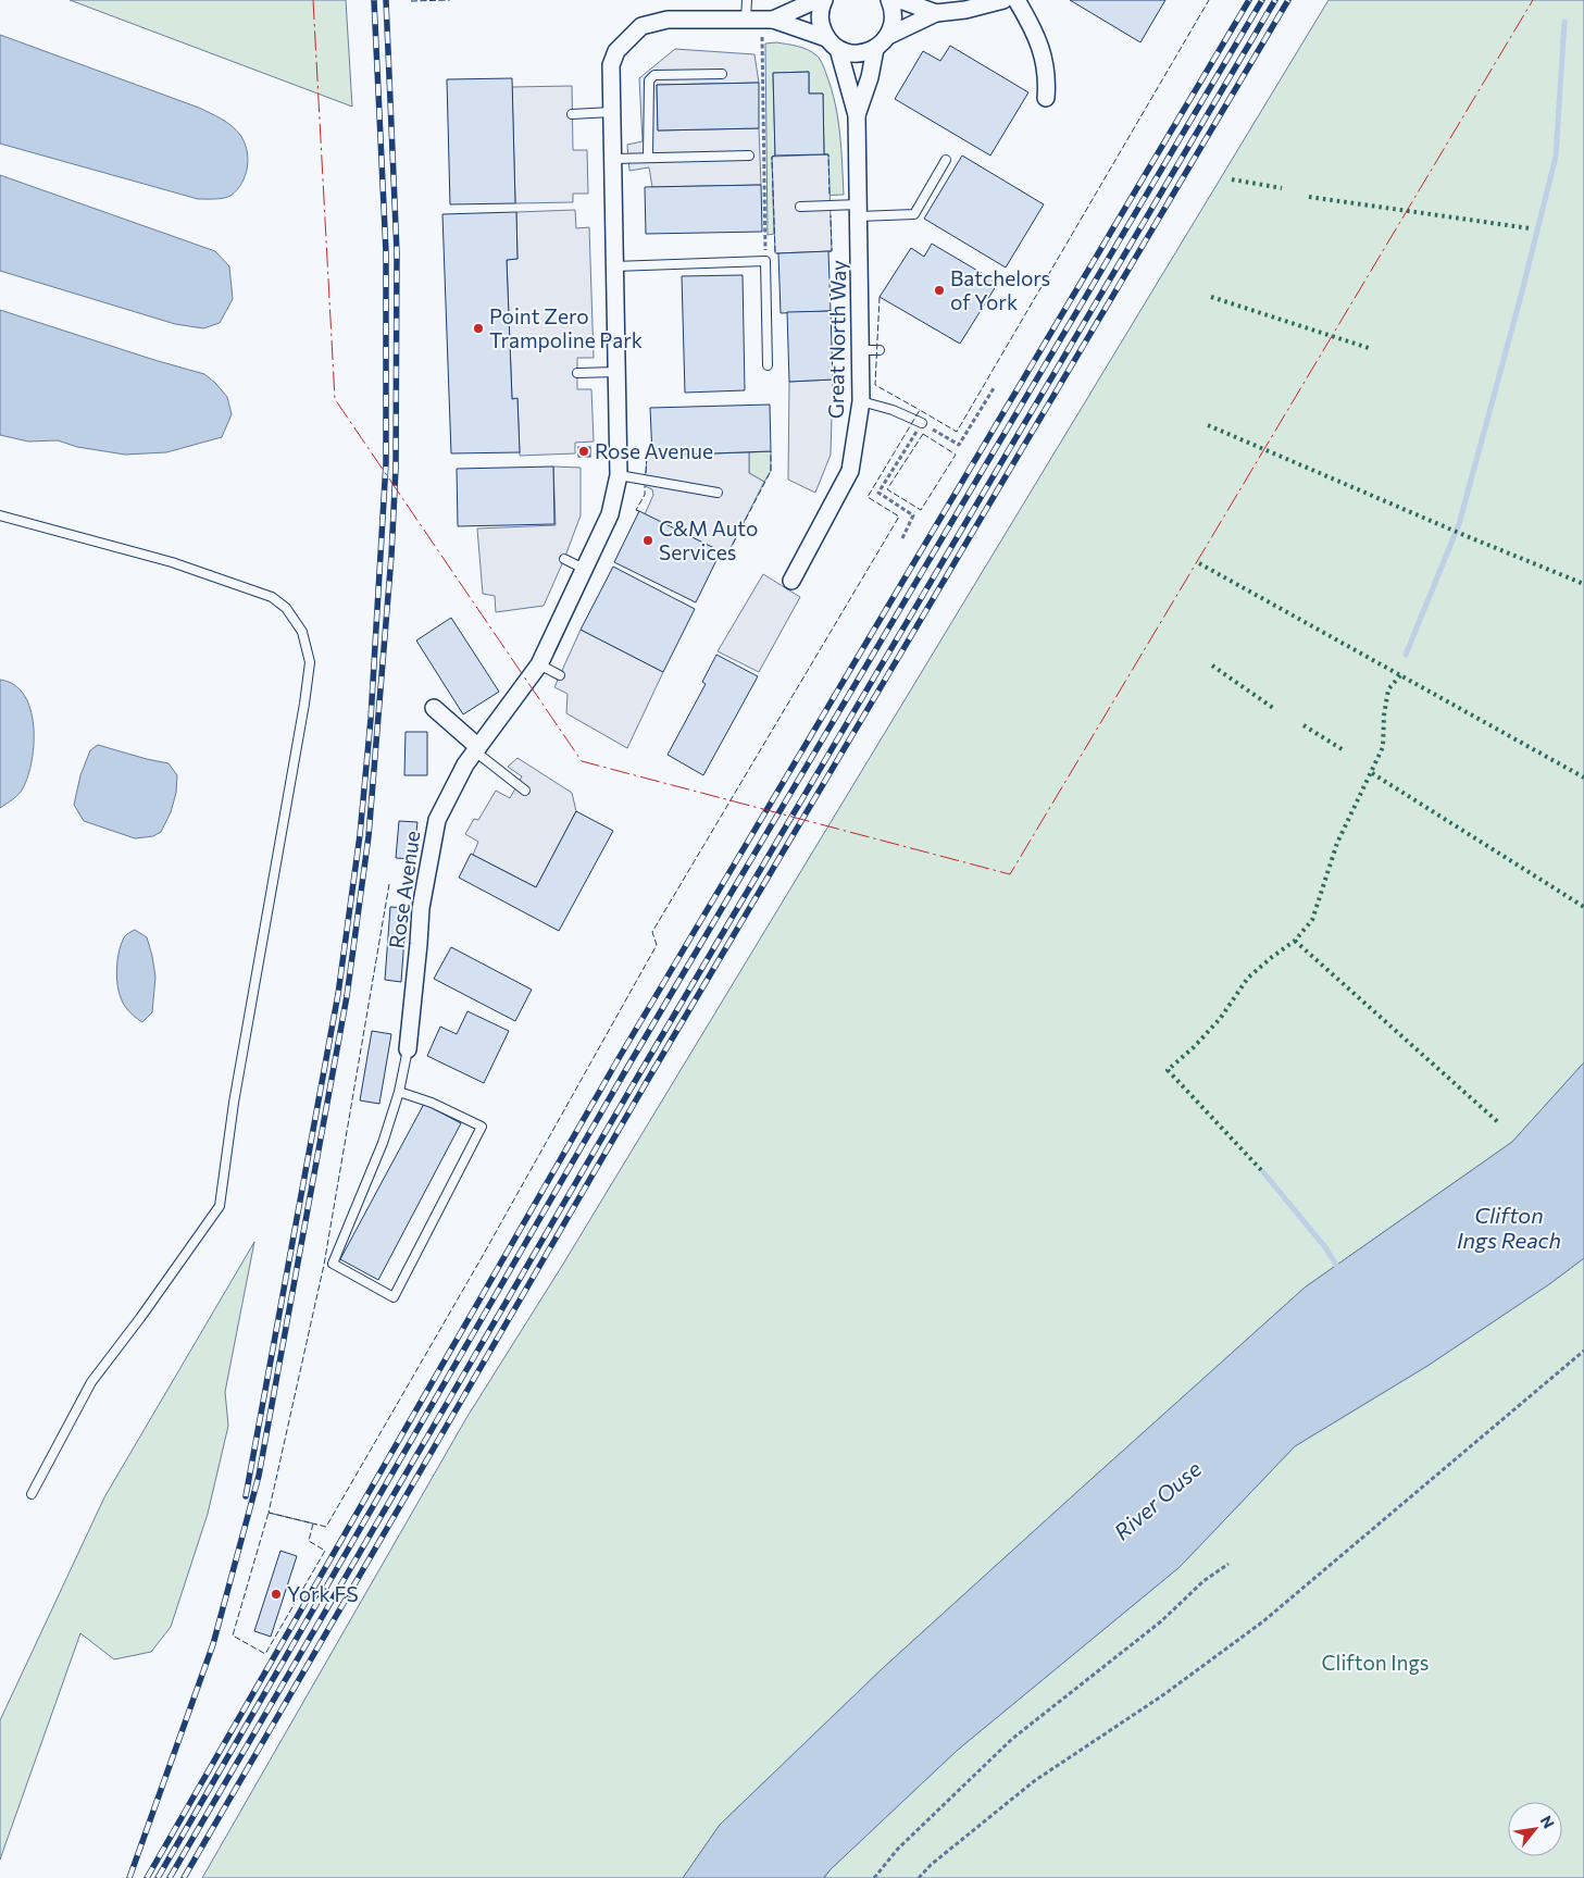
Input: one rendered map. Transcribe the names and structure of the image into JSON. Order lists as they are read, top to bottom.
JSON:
{
  "streets": {
    "street": ["Great North Way", "Rose Avenue"]
  },
  "crossings": [
    ["Great North Way", "Rose Avenue"]
  ],
  "water": ["Clifton Ings Reach", "River Ouse"],
  "parks": ["Clifton Ings"],
  "places": [
    "Batchelors of York",
    "Point Zero Trampoline Park",
    "Rose Avenue",
    "C&M Auto Services",
    "York FS"
  ],
  "north": "top right"
}
